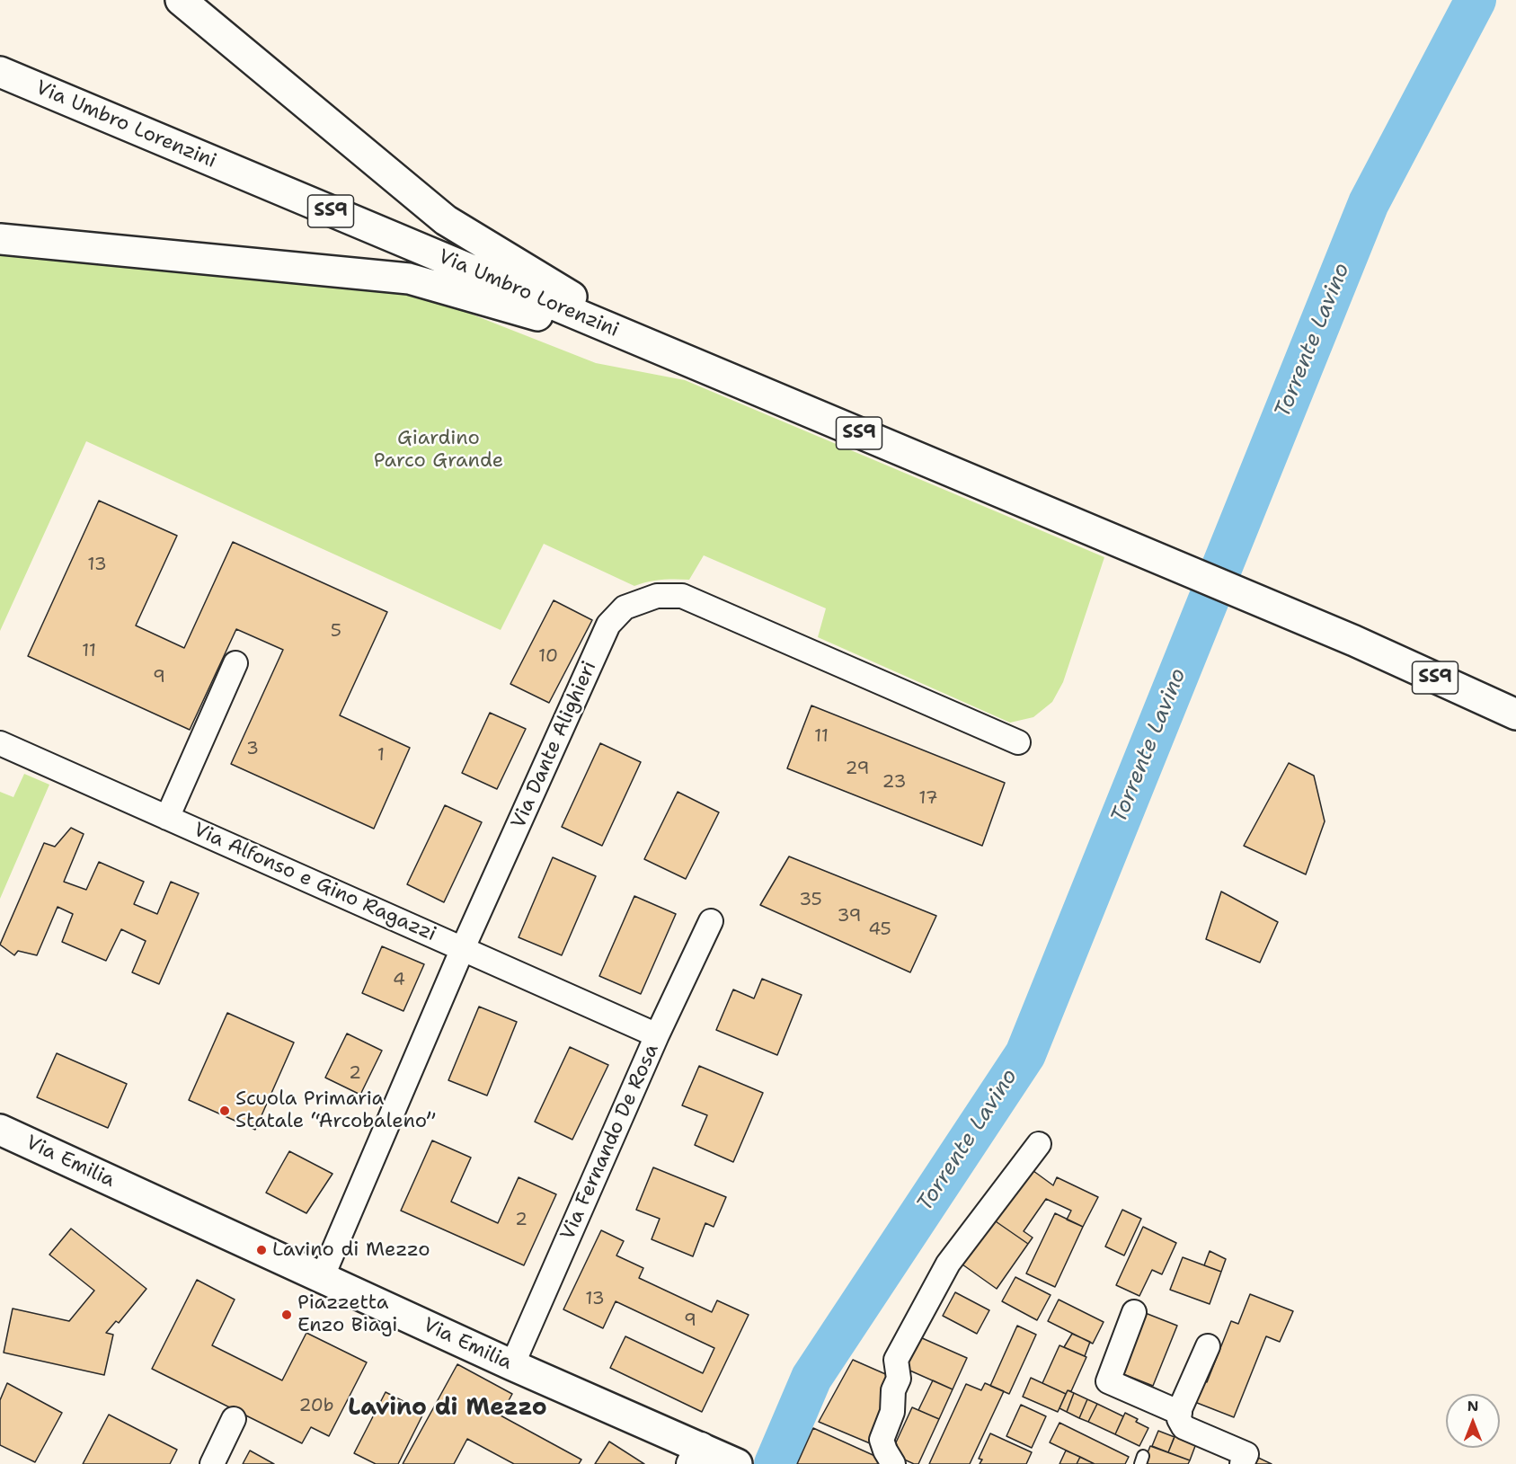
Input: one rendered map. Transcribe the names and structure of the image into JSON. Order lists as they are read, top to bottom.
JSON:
{
  "streets": {
    "main road": ["Via Umbro Lorenzini", "SS9", "Via Emilia"],
    "street": ["Via Dante Alighieri", "Via Alfonso e Gino Ragazzi", "Via Fernando De Rosa"]
  },
  "crossings": [
    ["Via Dante Alighieri", "Via Alfonso e Gino Ragazzi"],
    ["Via Dante Alighieri", "Via Emilia"],
    ["Via Alfonso e Gino Ragazzi", "Via Fernando De Rosa"],
    ["Via Fernando De Rosa", "Via Emilia"]
  ],
  "districts": ["Lavino di Mezzo"],
  "water": ["Torrente Lavino"],
  "parks": ["Giardino Parco Grande"],
  "places": ["Scuola Primaria Statale “Arcobaleno”", "Lavino di Mezzo", "Piazzetta Enzo Biagi"],
  "house_numbers": [
    "13",
    "5",
    "11",
    "10",
    "9",
    "11",
    "3",
    "1",
    "29",
    "23",
    "17",
    "35",
    "39",
    "45",
    "4",
    "2",
    "2",
    "13",
    "9",
    "20b"
  ],
  "north": "top"
}
